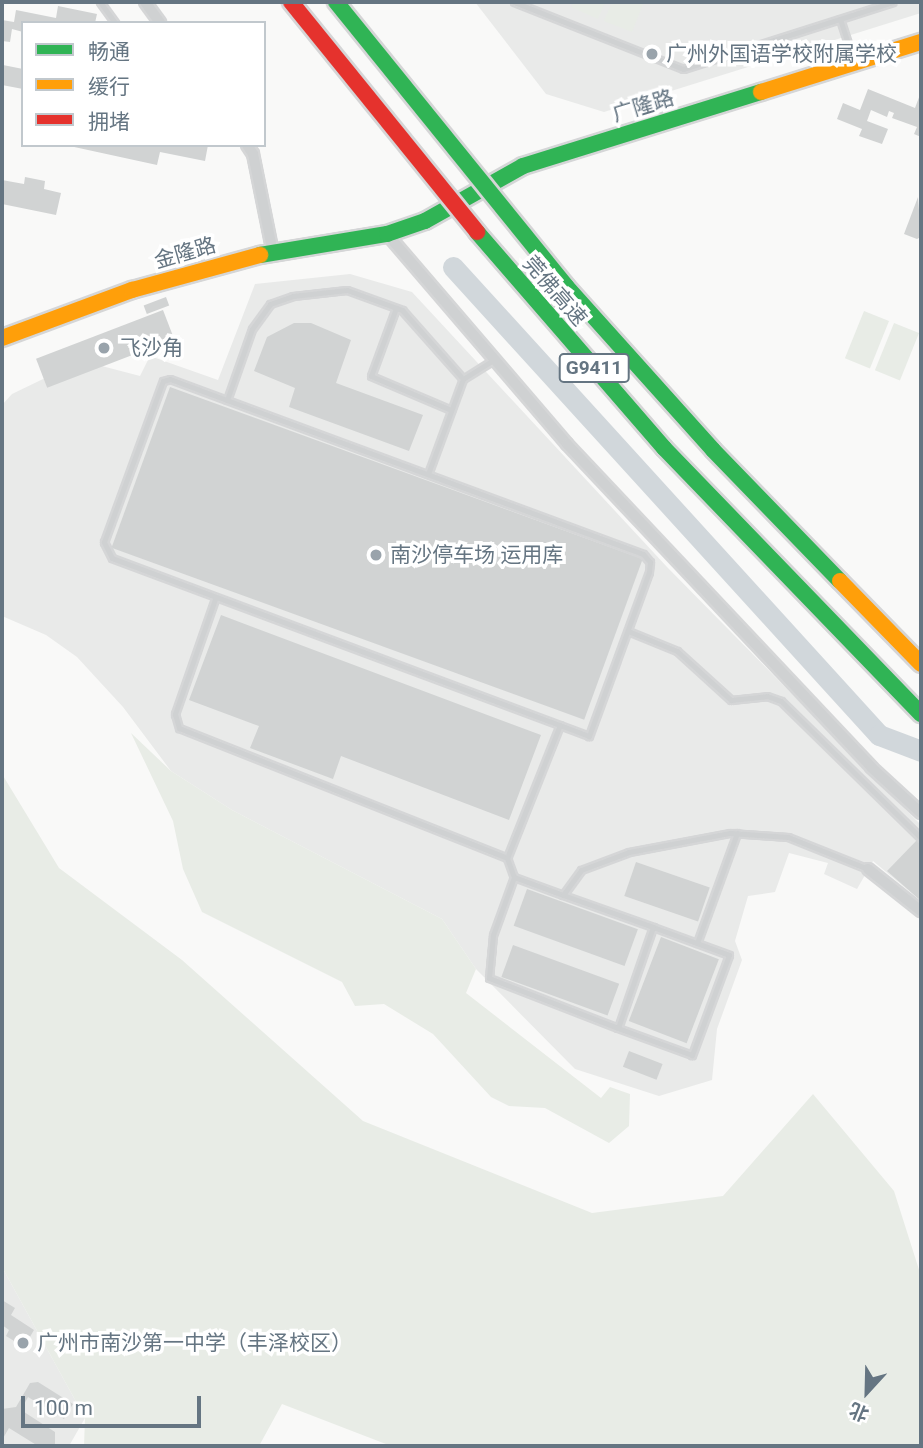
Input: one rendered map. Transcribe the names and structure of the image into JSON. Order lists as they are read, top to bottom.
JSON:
{
  "streets": {
    "main road": [
      "广隆路",
      "金隆路",
      "莞佛高速",
      "G9411"
    ]
  },
  "crossings": [
    ["广隆路", "金隆路"]
  ],
  "places": [
    "广州外国语学校附属学校",
    "飞沙角",
    "南沙停车场 运用库",
    "广州市南沙第一中学（丰泽校区）"
  ],
  "legend": ["畅通", "缓行", "拥堵"],
  "scale_bar": "100 m",
  "north": "bottom"
}
